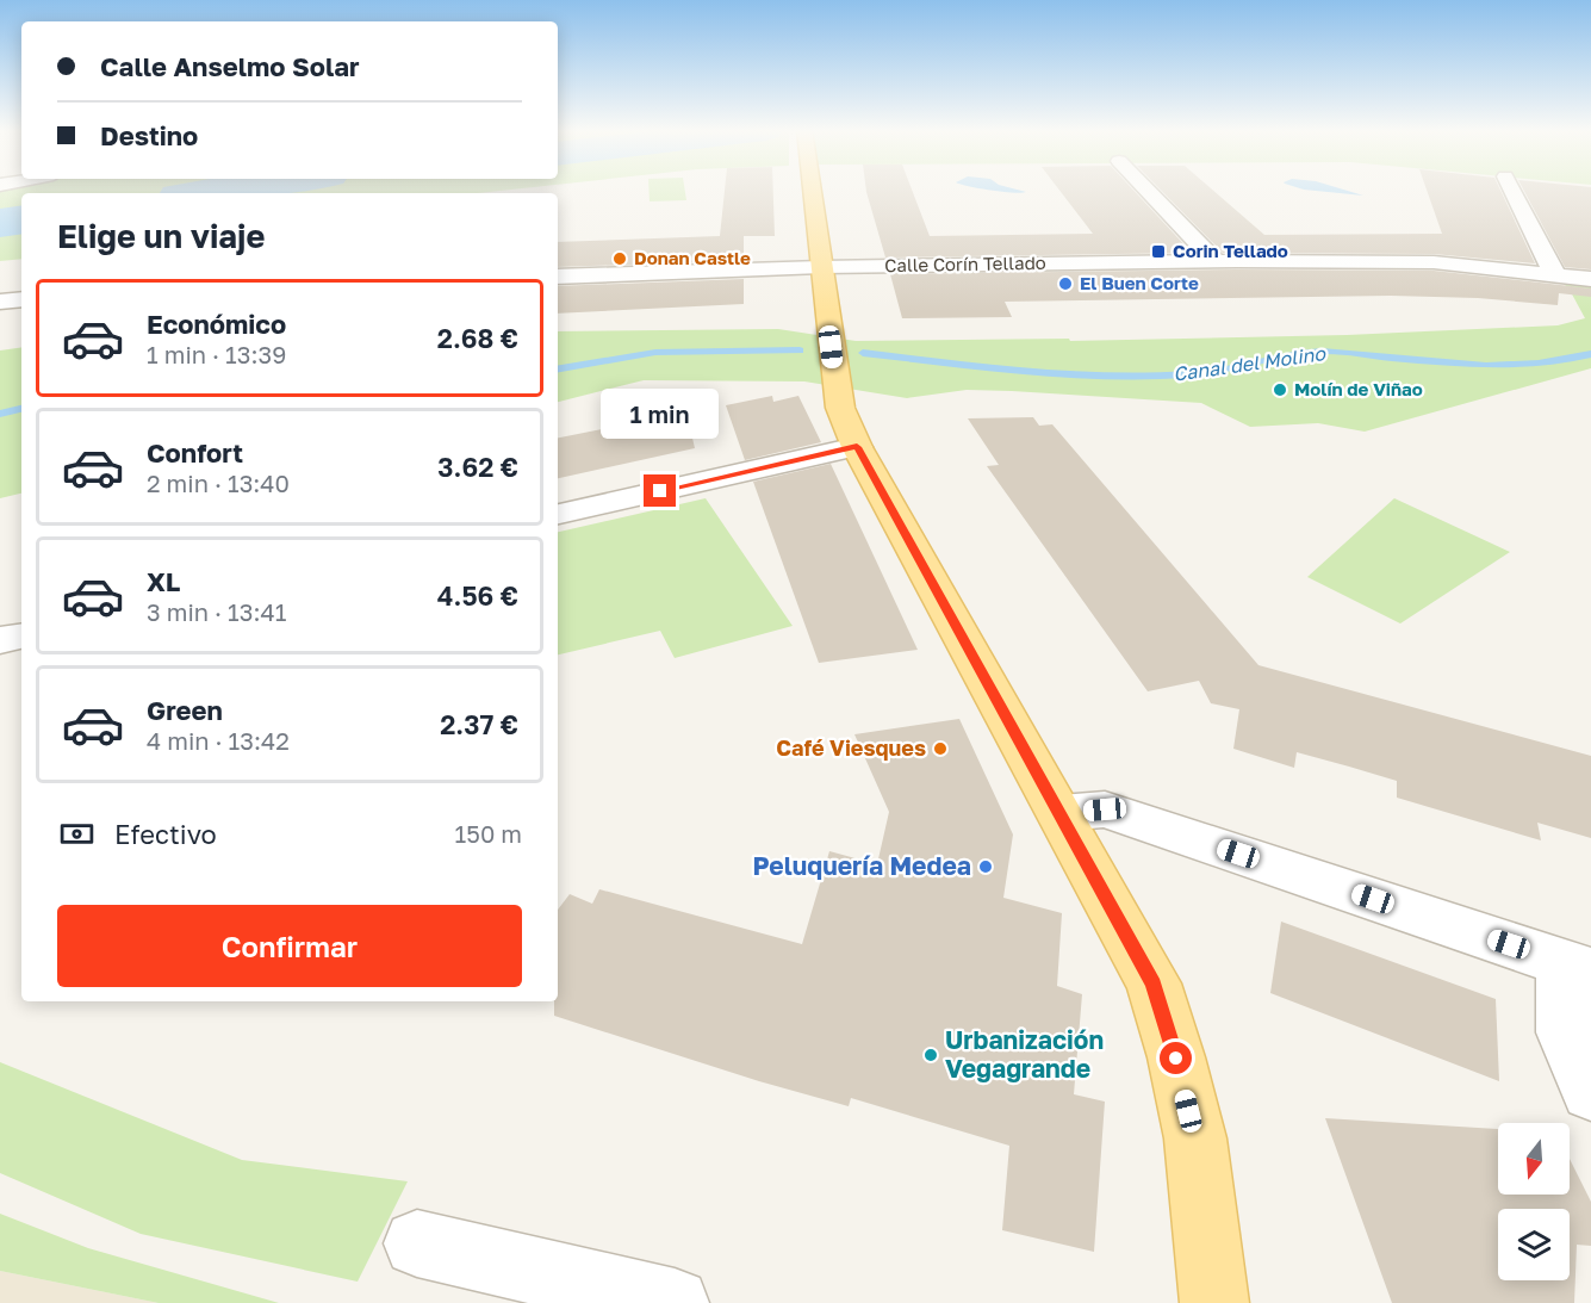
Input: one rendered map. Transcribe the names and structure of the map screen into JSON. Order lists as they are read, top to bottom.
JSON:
{
  "streets": {
    "street": ["Calle Corín Tellado"]
  },
  "water": ["Canal del Molino"],
  "places": {
    "transit": ["Corin Tellado"],
    "other": [
      "Donan Castle",
      "El Buen Corte",
      "Molín de Viñao",
      "Café Viesques",
      "Peluquería Medea",
      "Urbanización Vegagrande"
    ]
  },
  "north": "bottom",
  "page": {
    "banner": ["Calle Anselmo Solar", "Destino"],
    "heading": "Elige un viaje",
    "list": [
      {
        "name": "Económico",
        "note": "1 min · 13:39",
        "value": "2.68 €"
      },
      {
        "name": "Confort",
        "note": "2 min · 13:40",
        "value": "3.62 €"
      },
      {
        "name": "XL",
        "note": "3 min · 13:41",
        "value": "4.56 €"
      },
      {
        "name": "Green",
        "note": "4 min · 13:42",
        "value": "2.37 €"
      }
    ],
    "bubble": "1 min",
    "pay": ["Efectivo", "150 m"],
    "buttons": "Confirmar"
  }
}
